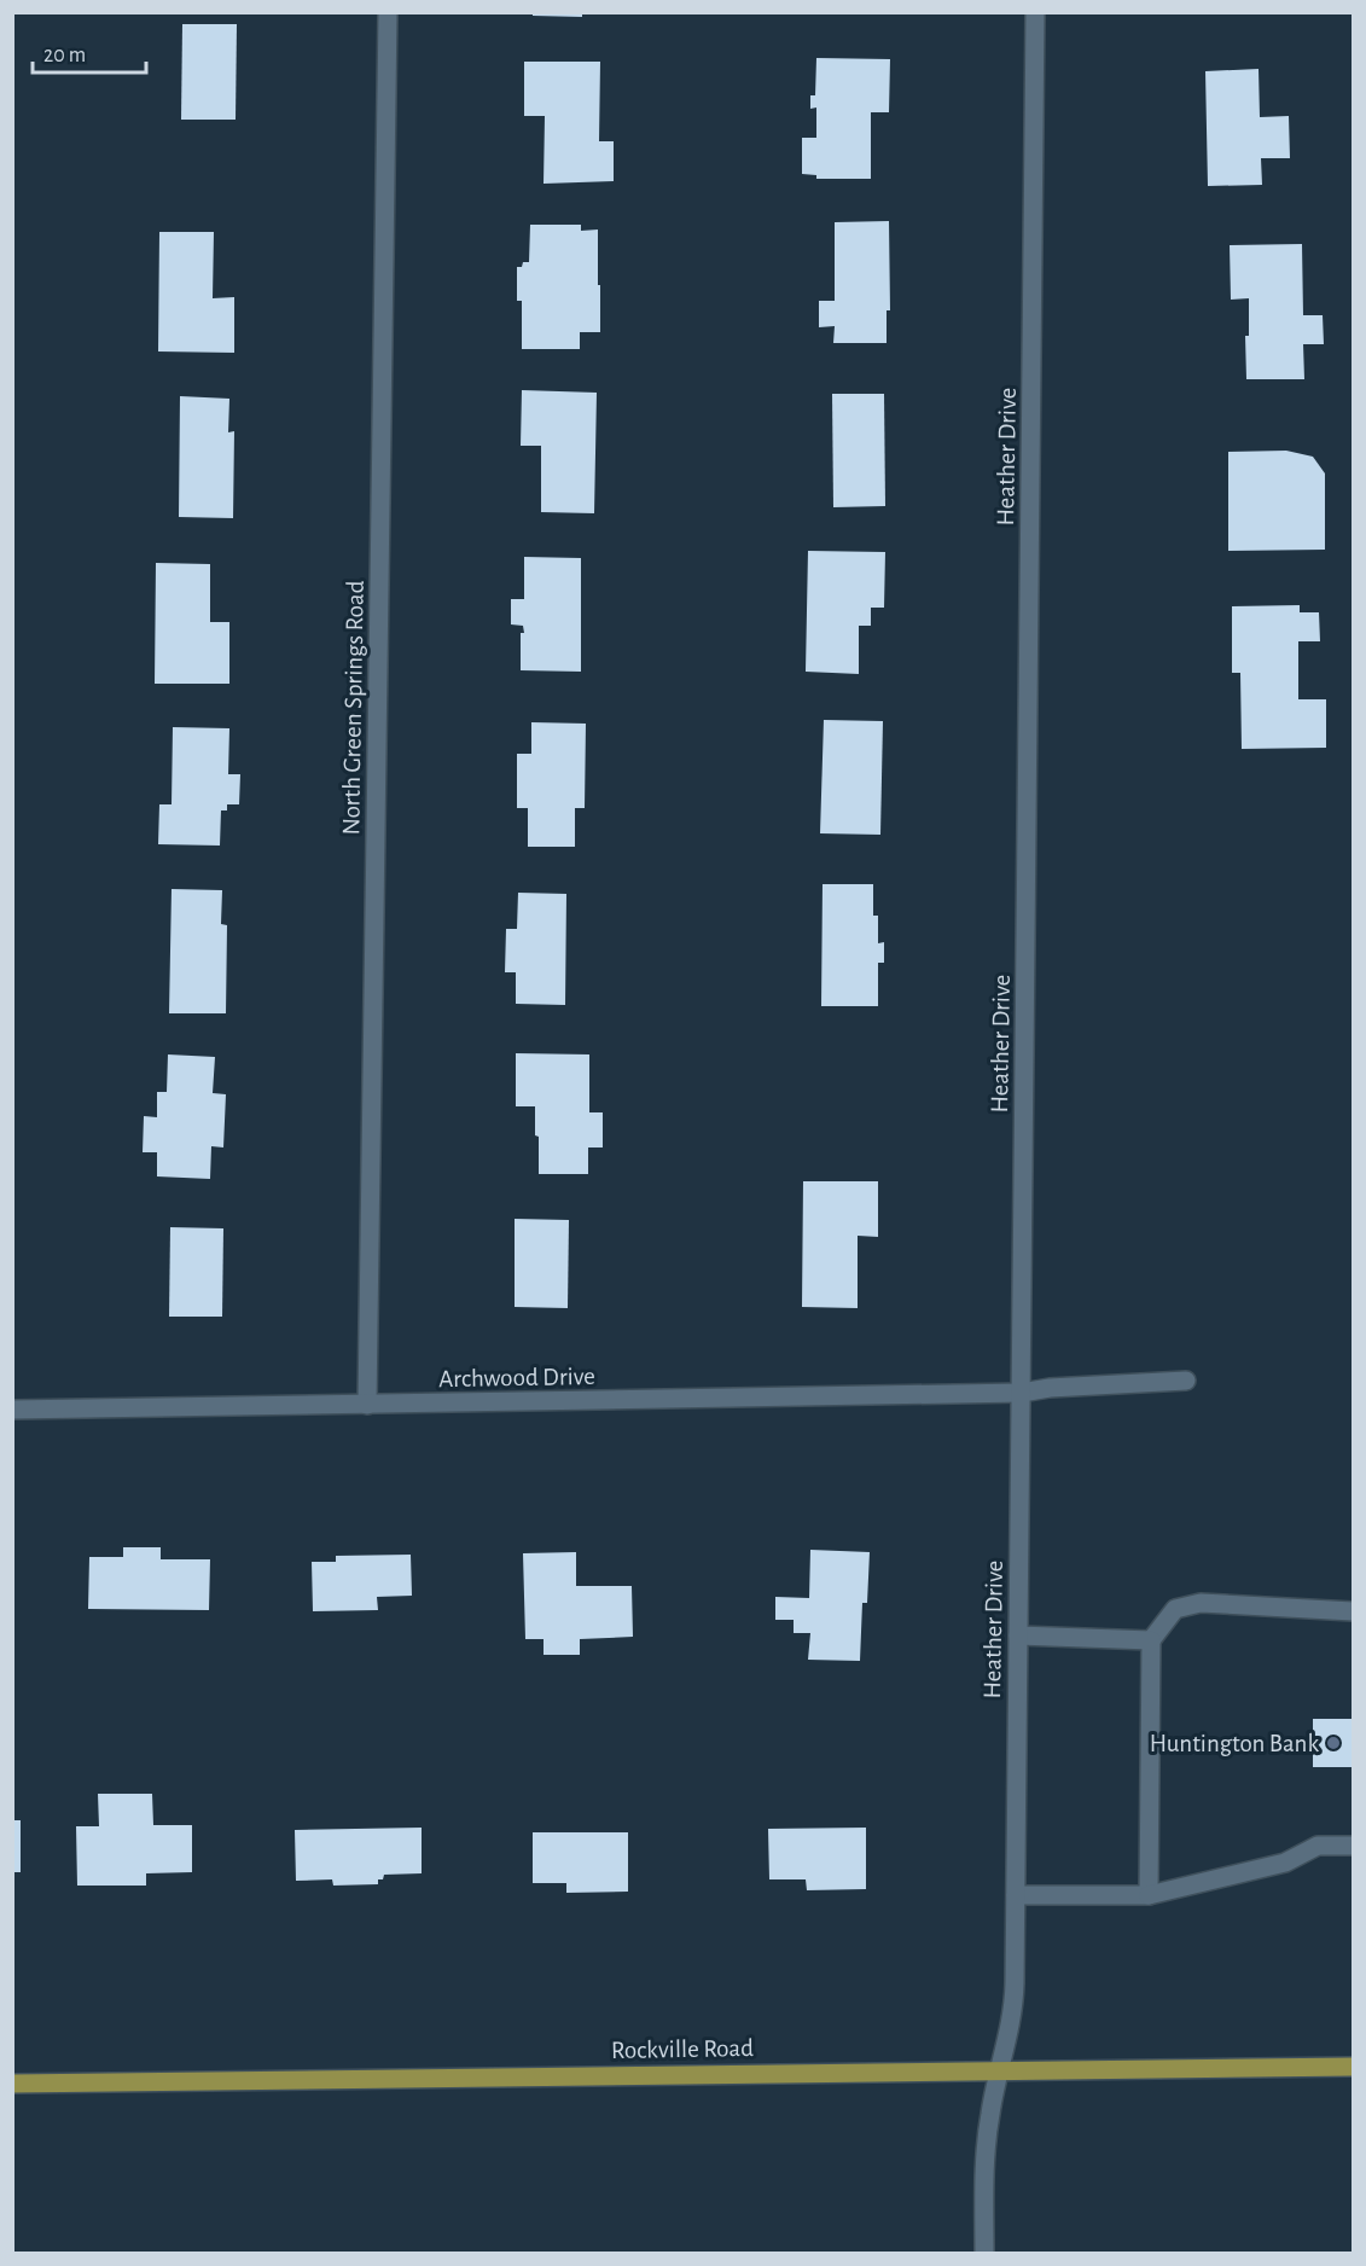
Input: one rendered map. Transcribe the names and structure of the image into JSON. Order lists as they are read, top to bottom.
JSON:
{
  "streets": {
    "main road": ["Rockville Road"],
    "street": ["Heather Drive", "North Green Springs Road", "Archwood Drive"]
  },
  "crossings": [
    ["Heather Drive", "Archwood Drive"],
    ["Heather Drive", "Rockville Road"],
    ["North Green Springs Road", "Archwood Drive"]
  ],
  "places": ["Huntington Bank"],
  "scale_bar": "20 m"
}
